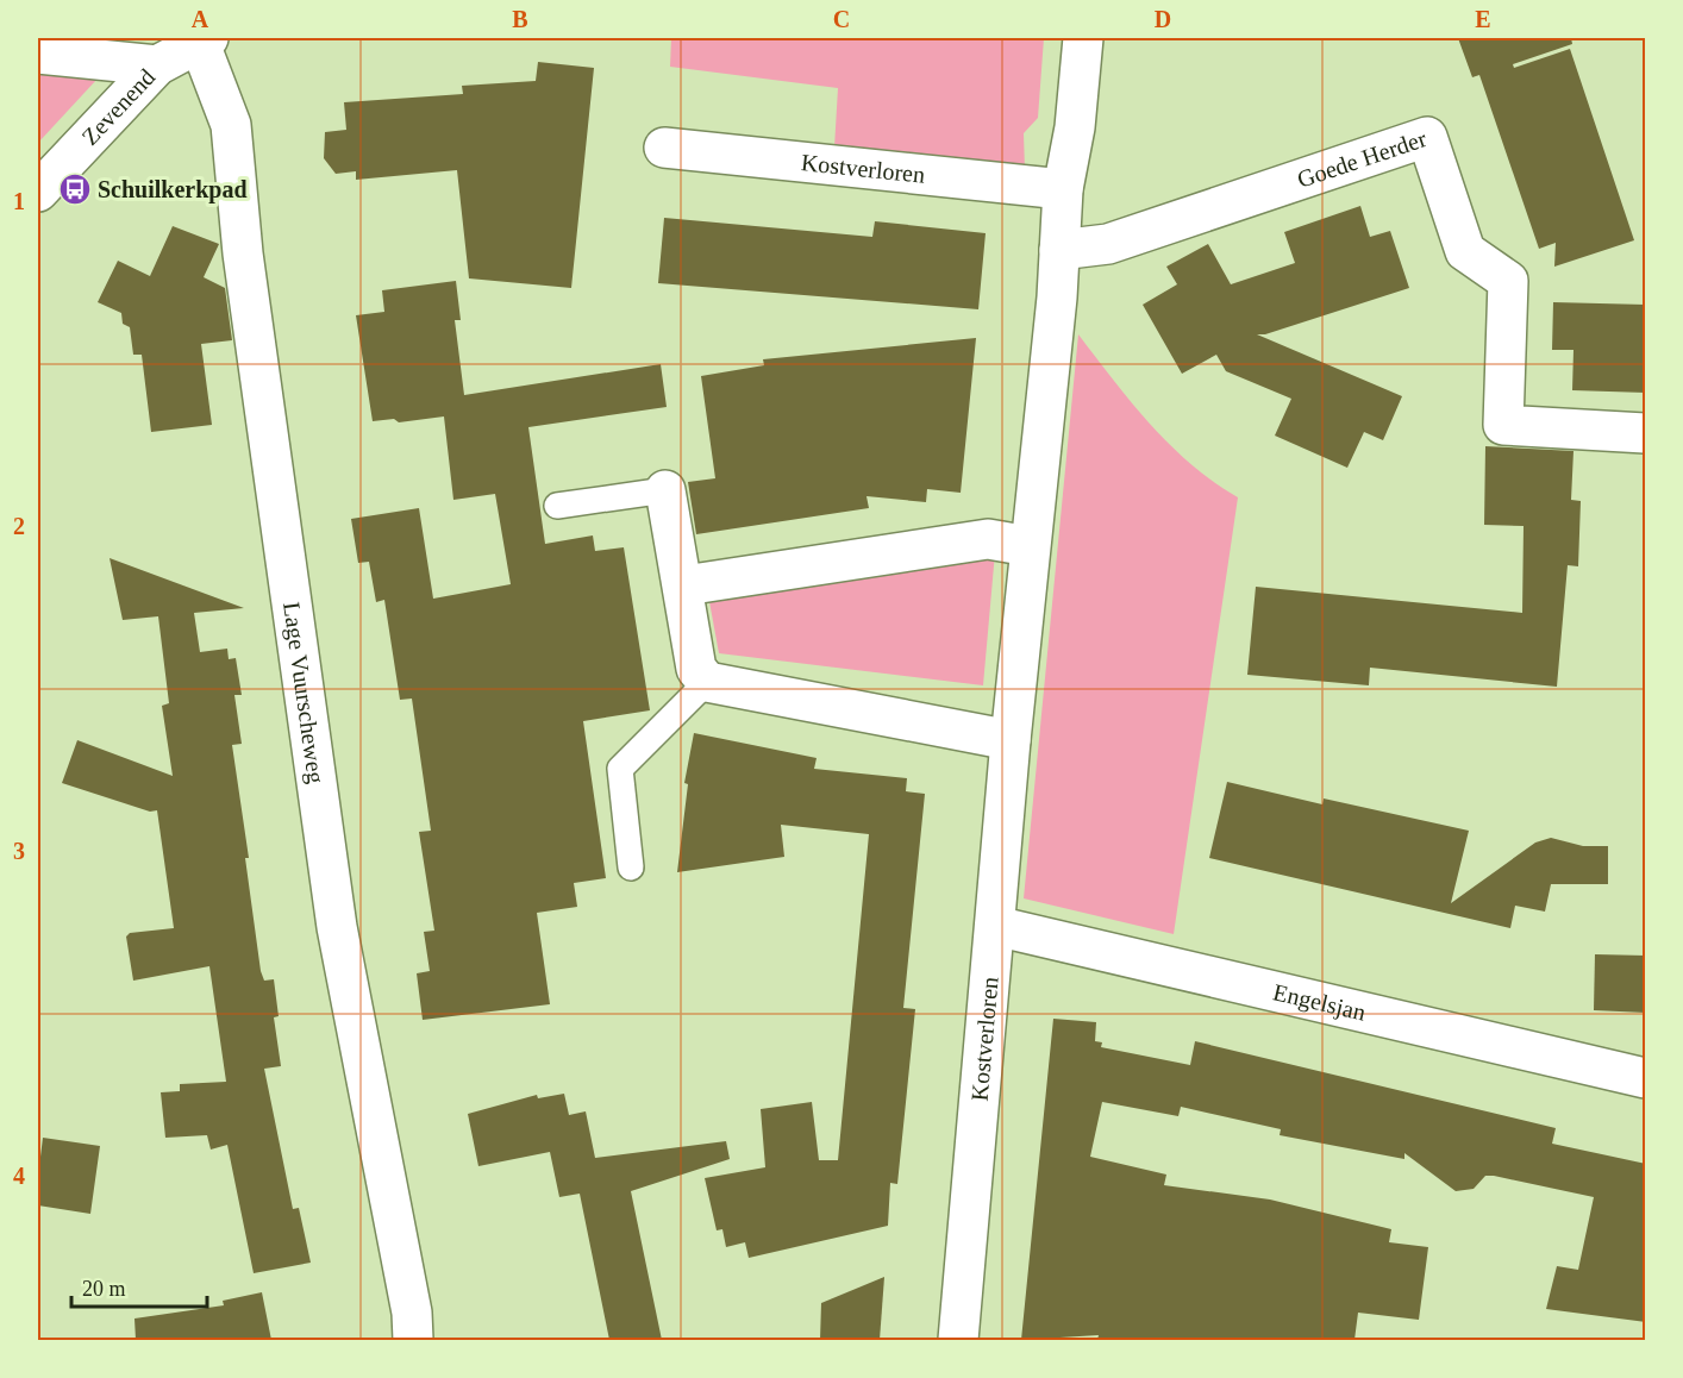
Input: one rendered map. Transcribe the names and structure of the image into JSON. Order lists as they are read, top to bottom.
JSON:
{
  "streets": {
    "street": [
      "Zevenend",
      "Goede Herder",
      "Kostverloren",
      "Lage Vuurscheweg",
      "Engelsjan"
    ]
  },
  "crossings": [
    ["Zevenend", "Lage Vuurscheweg"],
    ["Goede Herder", "Kostverloren"],
    ["Kostverloren", "Engelsjan"]
  ],
  "places": {
    "bus stop": ["Schuilkerkpad"]
  },
  "scale_bar": "20 m",
  "grid": {
    "columns": [
      "A",
      "B",
      "C",
      "D",
      "E"
    ],
    "rows": [
      "1",
      "2",
      "3",
      "4"
    ]
  }
}
